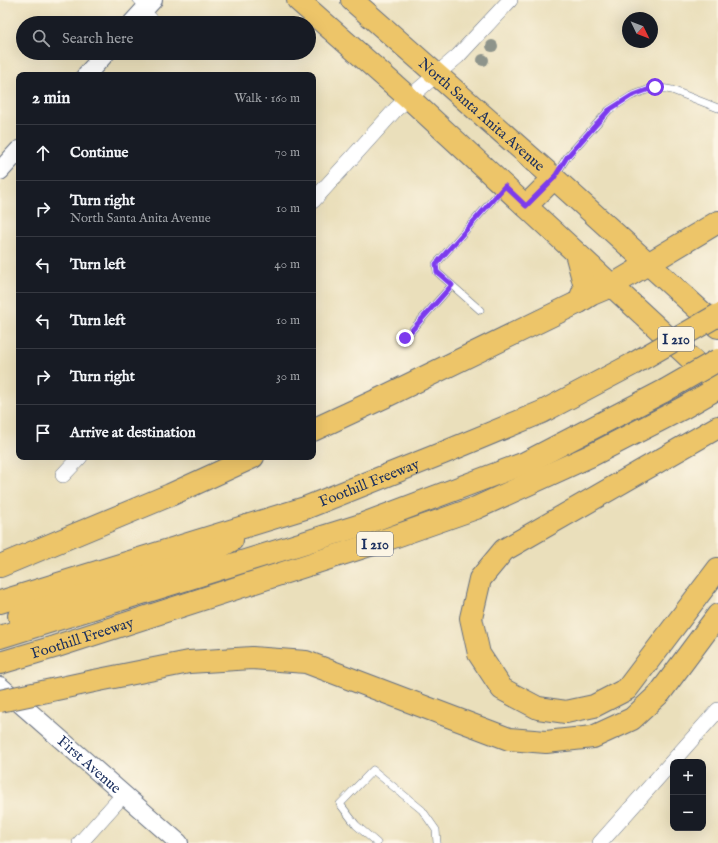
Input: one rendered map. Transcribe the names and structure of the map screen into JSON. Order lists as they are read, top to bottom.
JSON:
{
  "streets": {
    "main road": ["North Santa Anita Avenue", "I 210", "Foothill Freeway"],
    "street": ["First Avenue"]
  },
  "north": "bottom right",
  "page": {
    "search": "Search here",
    "heading": ["2 min", "Walk · 160 m"],
    "list": [
      ["Continue", "70 m"],
      ["Turn right", "North Santa Anita Avenue", "10 m"],
      ["Turn left", "40 m"],
      ["Turn left", "10 m"],
      ["Turn right", "30 m"],
      "Arrive at destination"
    ],
    "map_buttons": ["+", "−"]
  }
}
